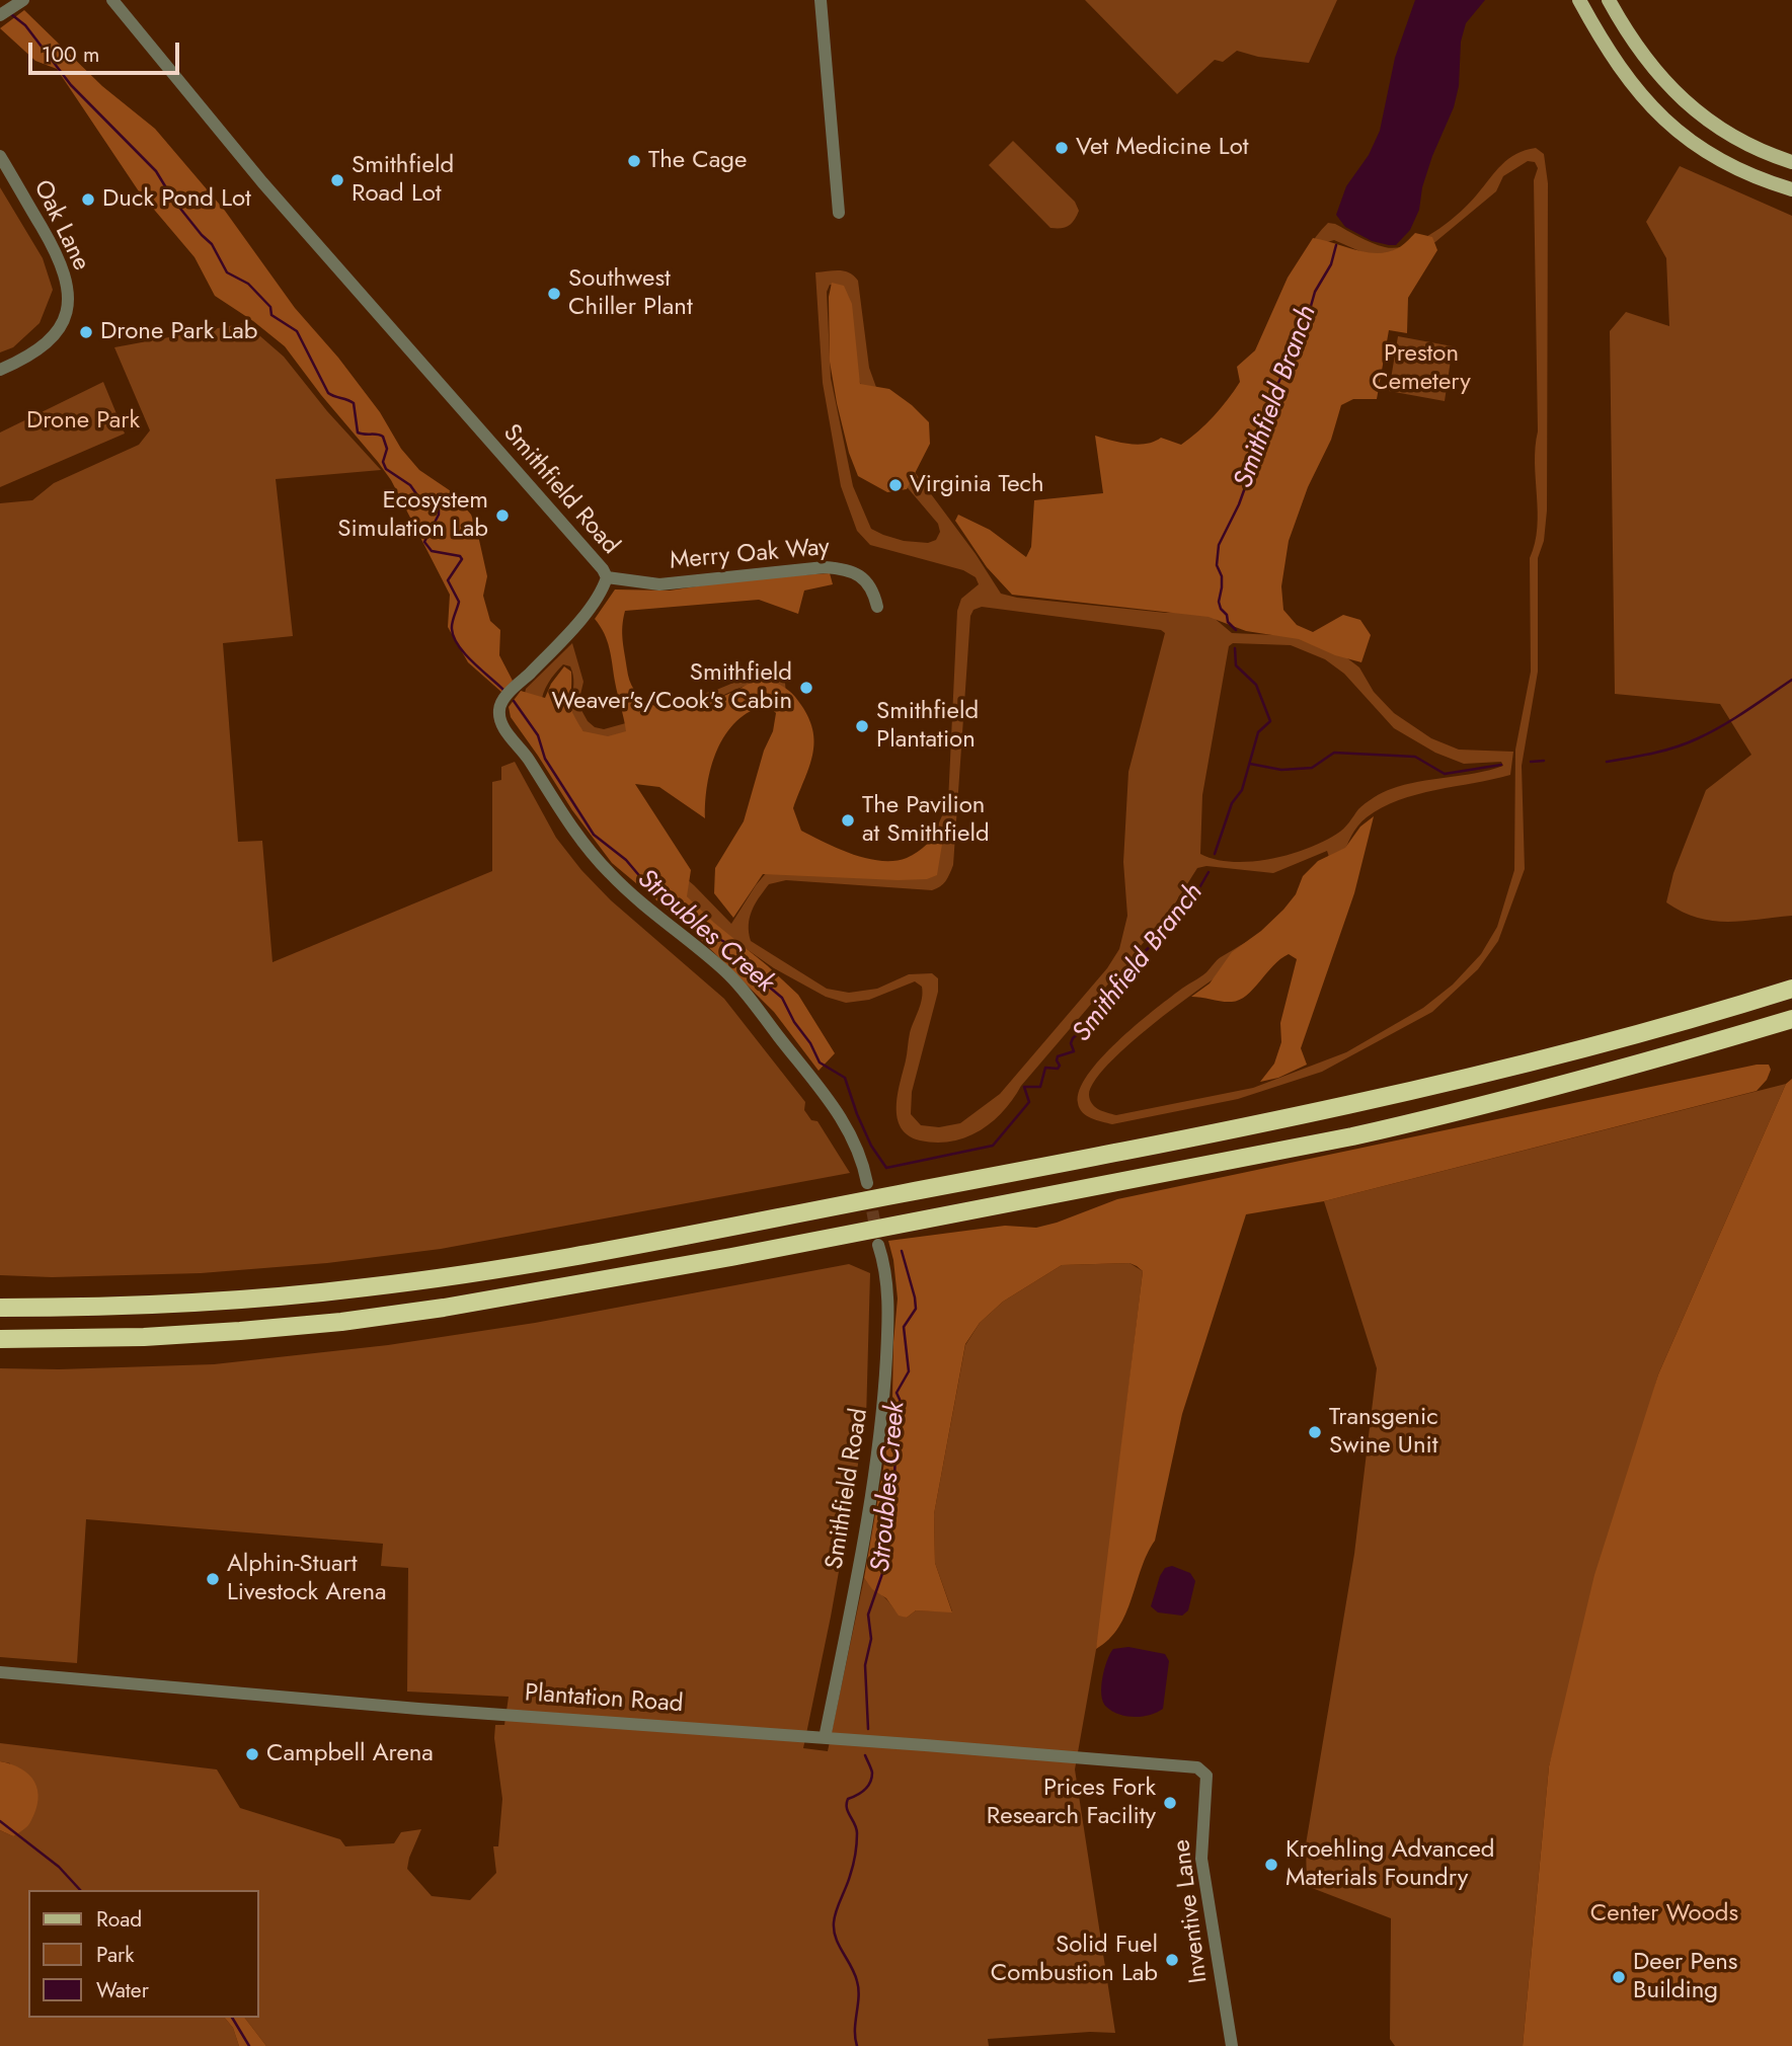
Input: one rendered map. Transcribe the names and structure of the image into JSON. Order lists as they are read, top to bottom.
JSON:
{
  "streets": {
    "street": [
      "Oak Lane",
      "Smithfield Road",
      "Merry Oak Way",
      "Plantation Road",
      "Inventive Lane"
    ]
  },
  "crossings": [
    ["Smithfield Road", "Merry Oak Way"],
    ["Smithfield Road", "Plantation Road"],
    ["Plantation Road", "Inventive Lane"]
  ],
  "water": ["Smithfield Branch", "Stroubles Creek"],
  "parks": ["Preston Cemetery", "Drone Park", "Center Woods"],
  "places": [
    "Vet Medicine Lot",
    "The Cage",
    "Smithfield Road Lot",
    "Duck Pond Lot",
    "Southwest Chiller Plant",
    "Drone Park Lab",
    "Virginia Tech",
    "Ecosystem Simulation Lab",
    "Smithfield Weaver's/Cook's Cabin",
    "Smithfield Plantation",
    "The Pavilion at Smithfield",
    "Transgenic Swine Unit",
    "Alphin-Stuart Livestock Arena",
    "Campbell Arena",
    "Prices Fork Research Facility",
    "Kroehling Advanced Materials Foundry",
    "Solid Fuel Combustion Lab",
    "Deer Pens Building"
  ],
  "legend": ["Road", "Park", "Water"],
  "scale_bar": "100 m"
}
